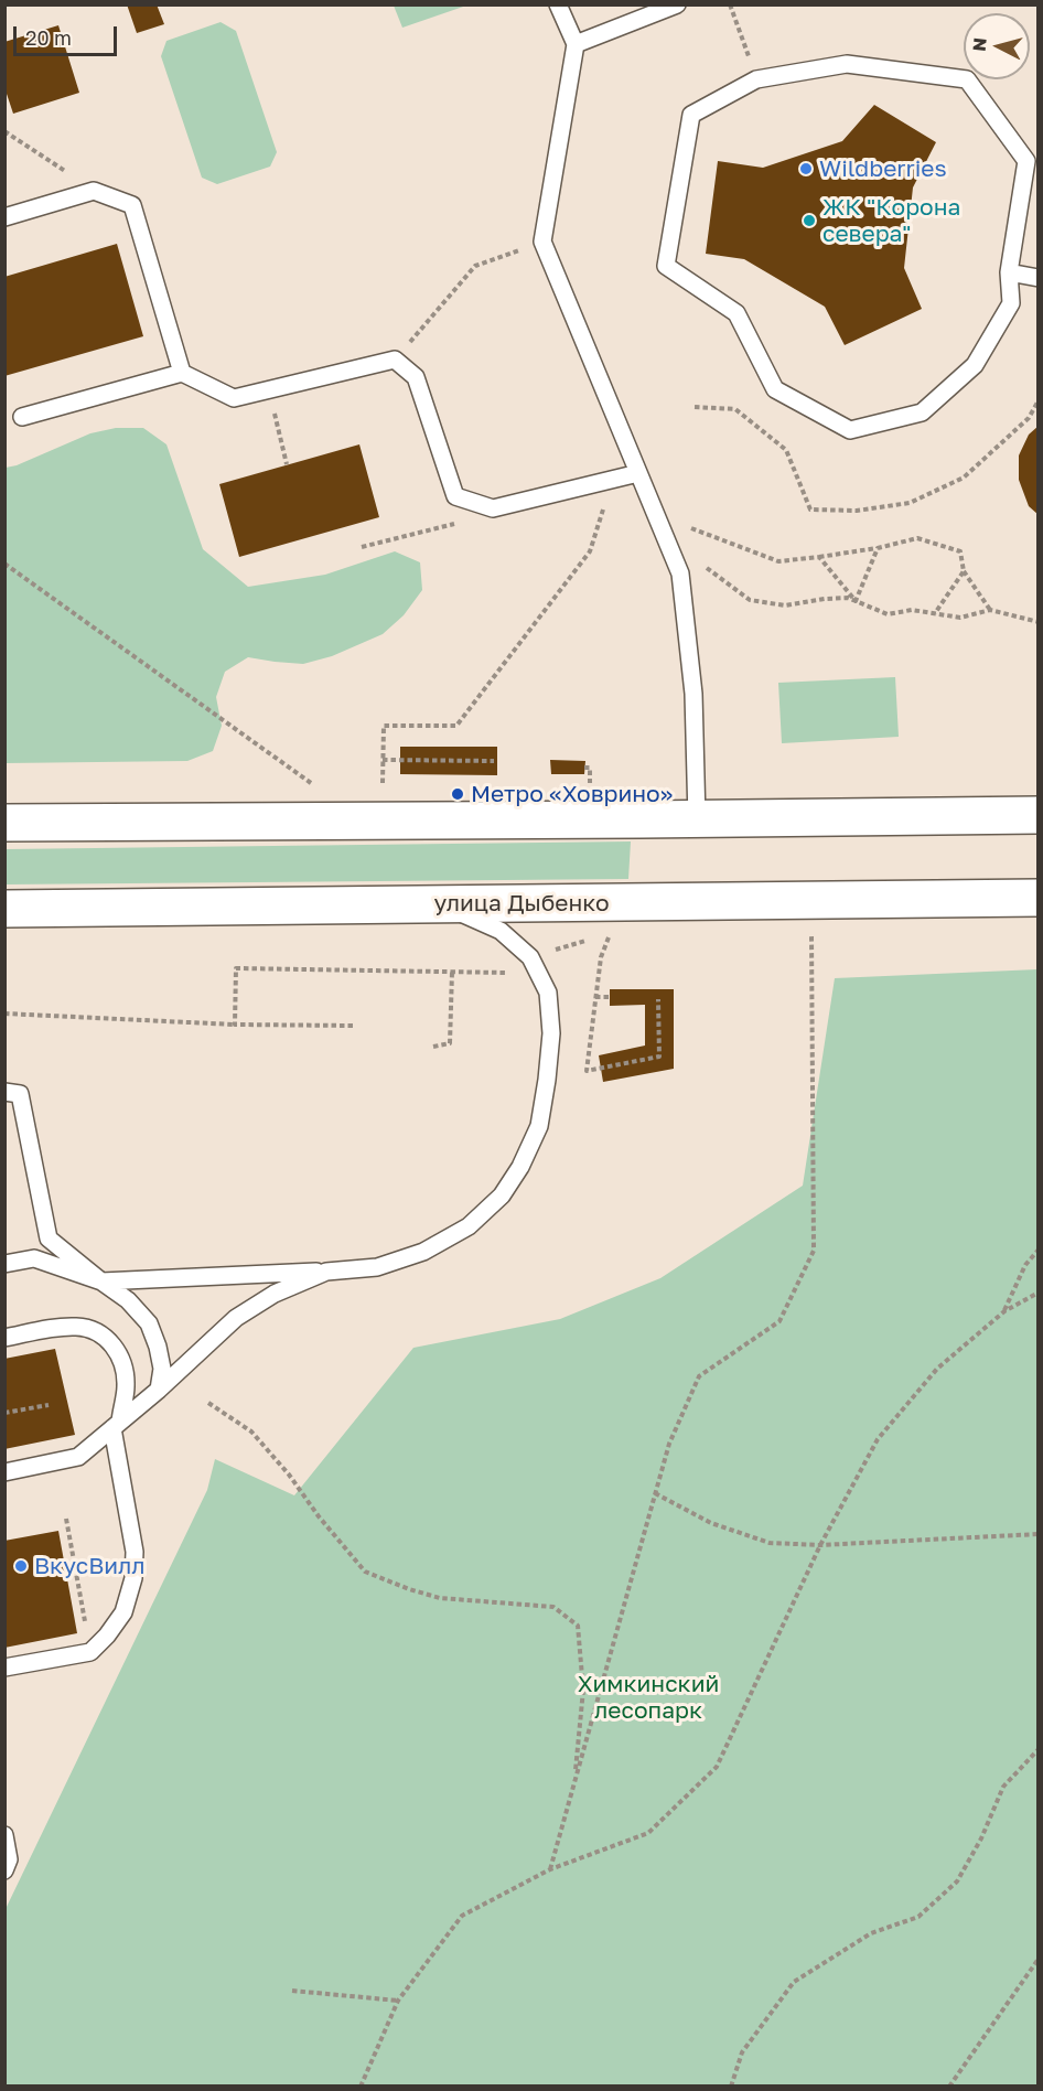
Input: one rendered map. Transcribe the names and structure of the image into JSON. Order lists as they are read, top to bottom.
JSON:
{
  "streets": {
    "main road": ["улица Дыбенко"]
  },
  "parks": ["Химкинский лесопарк"],
  "places": [
    "Wildberries",
    "ЖК \"Корона севера\"",
    "Метро «Ховрино»",
    "ВкусВилл"
  ],
  "scale_bar": "20 m",
  "north": "left"
}
